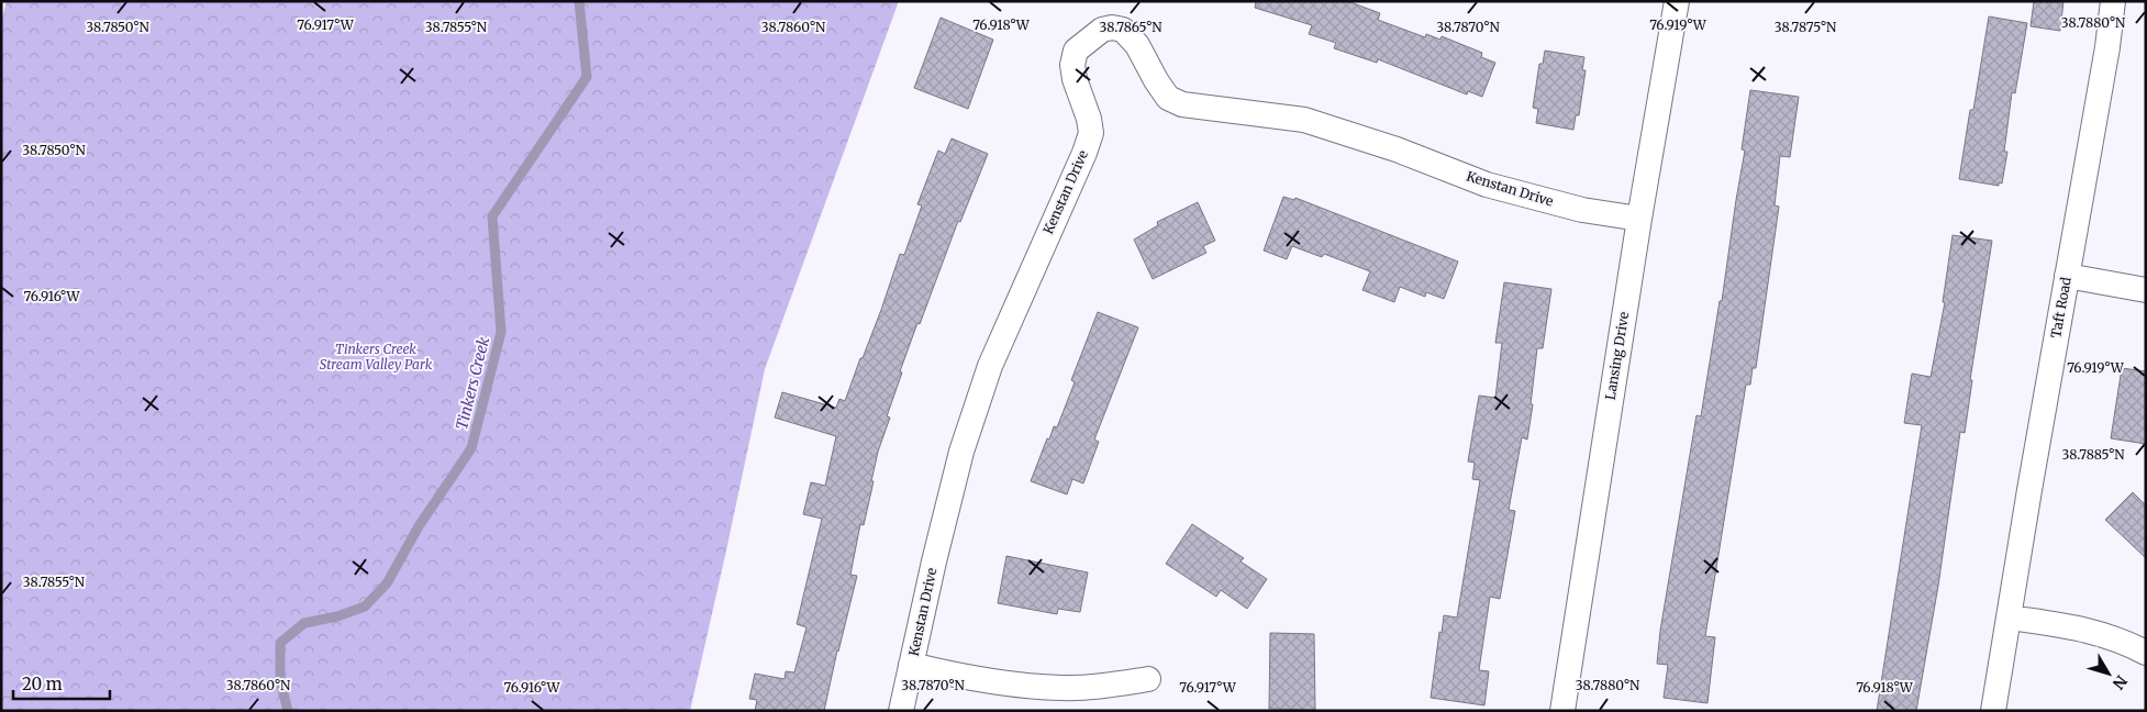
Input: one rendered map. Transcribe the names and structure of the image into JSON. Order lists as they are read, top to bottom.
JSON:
{
  "streets": {
    "street": ["Kenstan Drive", "Taft Road", "Lansing Drive"]
  },
  "crossings": [
    ["Kenstan Drive", "Lansing Drive"]
  ],
  "water": ["Tinkers Creek"],
  "parks": ["Tinkers Creek Stream Valley Park"],
  "scale_bar": "20 m",
  "north": "bottom right",
  "coordinates": [
    "38.7880°N",
    "76.917°W",
    "76.918°W",
    "76.919°W",
    "38.7850°N",
    "38.7855°N",
    "38.7860°N",
    "38.7865°N",
    "38.7870°N",
    "38.7875°N",
    "76.916°W",
    "38.7885°N"
  ]
}
